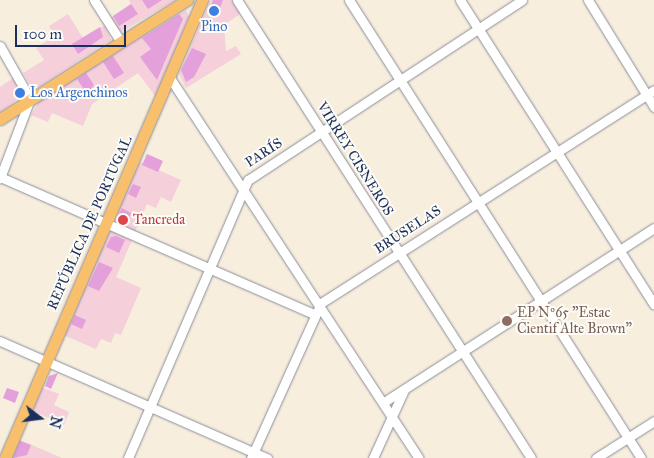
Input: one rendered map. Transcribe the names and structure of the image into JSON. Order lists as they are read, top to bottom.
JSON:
{
  "streets": {
    "main road": ["REPÚBLICA DE PORTUGAL"],
    "street": ["PARÍS", "VIRREY CISNEROS", "BRUSELAS"]
  },
  "crossings": [
    ["PARÍS", "VIRREY CISNEROS"],
    ["VIRREY CISNEROS", "BRUSELAS"]
  ],
  "places": [
    "Pino",
    "Los Argenchinos",
    "Tancreda",
    "EP Nº65 \"Estac Cientif Alte Brown\""
  ],
  "scale_bar": "100 m",
  "north": "right"
}
